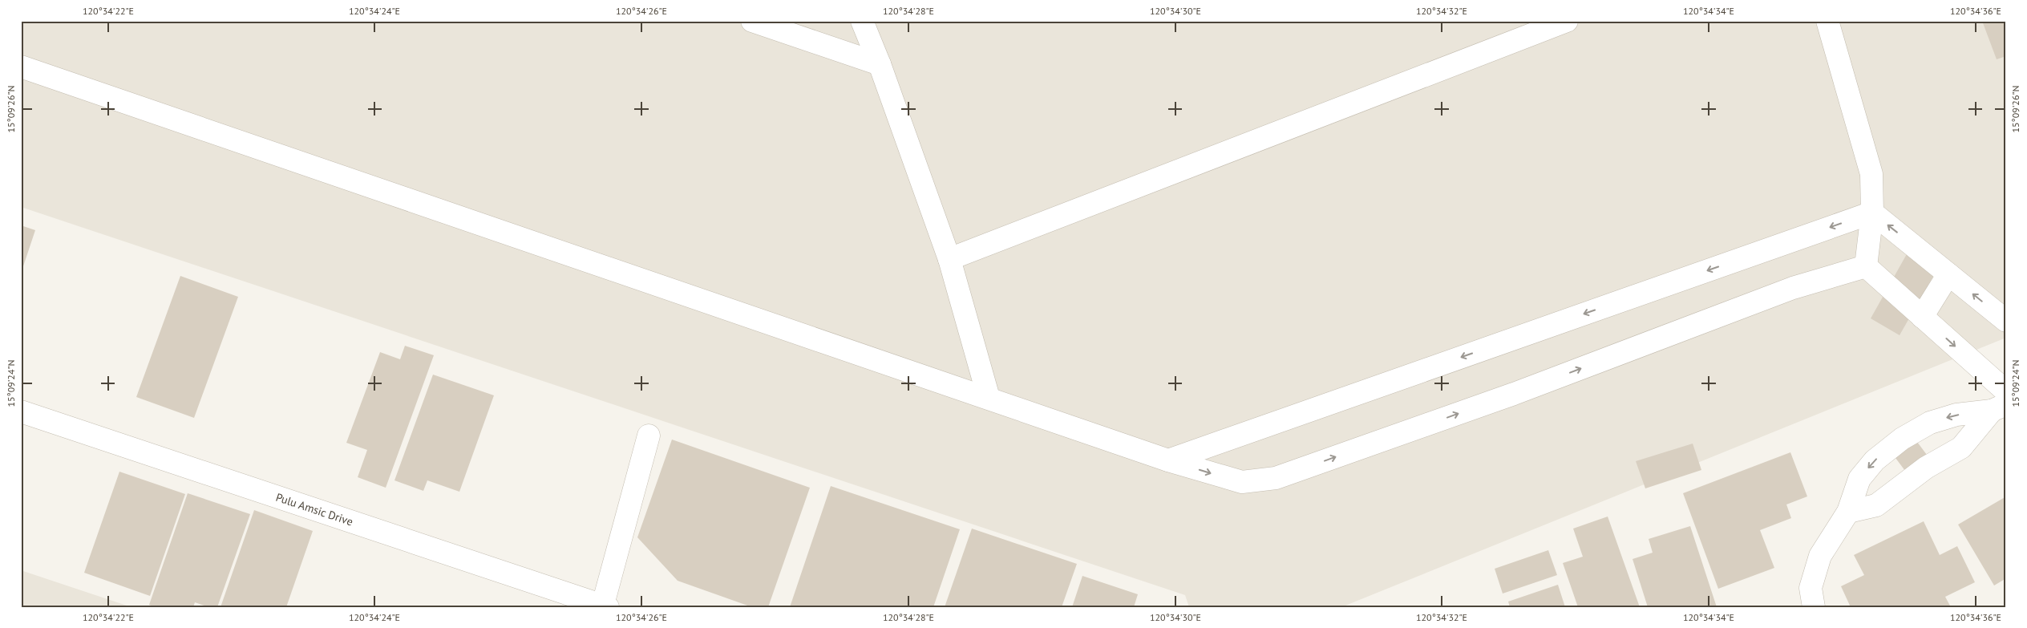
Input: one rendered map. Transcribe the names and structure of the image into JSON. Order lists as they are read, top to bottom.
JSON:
{
  "streets": {
    "street": ["Pulu Amsic Drive"]
  },
  "coordinates": [
    "120°34'22\"E",
    "120°34'24\"E",
    "120°34'26\"E",
    "120°34'28\"E",
    "120°34'30\"E",
    "120°34'32\"E",
    "120°34'34\"E",
    "120°34'36\"E",
    "15°09'26\"N",
    "15°09'24\"N"
  ]
}
